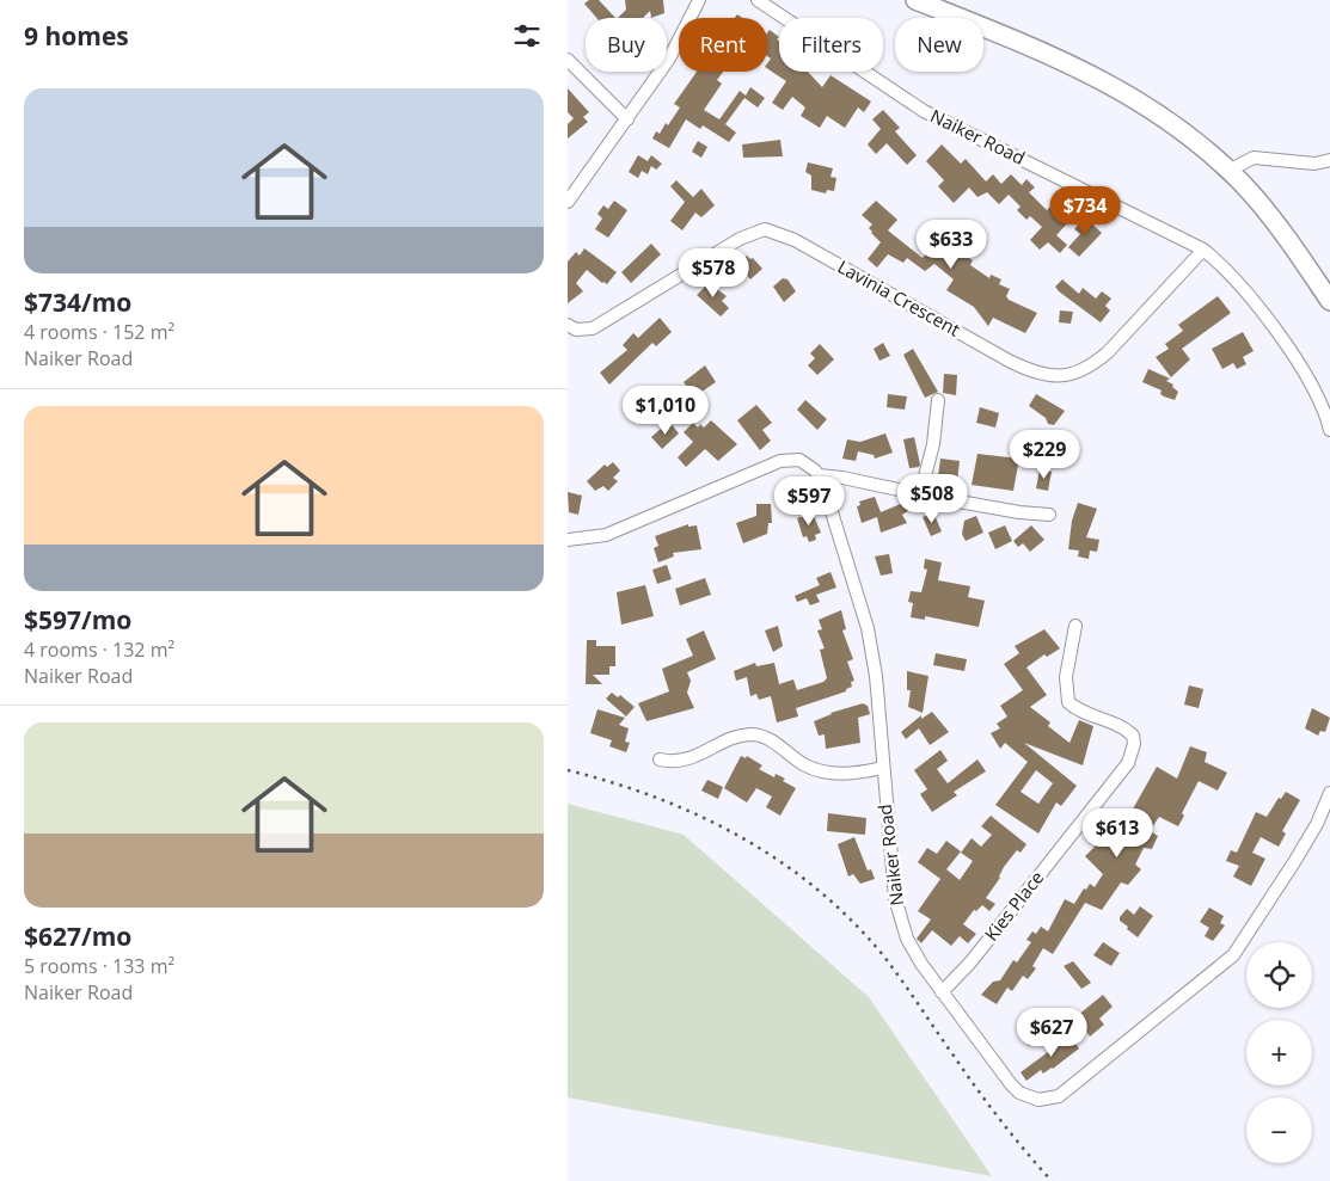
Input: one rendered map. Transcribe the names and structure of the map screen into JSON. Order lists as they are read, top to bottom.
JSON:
{
  "streets": {
    "street": ["Naiker Road", "Lavinia Crescent", "Kies Place"]
  },
  "crossings": [
    ["Naiker Road", "Lavinia Crescent"],
    ["Naiker Road", "Kies Place"]
  ],
  "page": {
    "heading": "9 homes",
    "chip": [
      "Buy",
      "Rent",
      "Filters",
      "New"
    ],
    "list": [
      {
        "name": "$734/mo",
        "note": "4 rooms · 152 m² · Naiker Road"
      },
      {
        "name": "$597/mo",
        "note": "4 rooms · 132 m² · Naiker Road"
      },
      {
        "name": "$627/mo",
        "note": "5 rooms · 133 m² · Naiker Road"
      }
    ],
    "price": [
      "$734",
      "$633",
      "$578",
      "$1,010",
      "$229",
      "$508",
      "$597",
      "$613",
      "$627"
    ],
    "map_buttons": ["+", "−"]
  }
}
